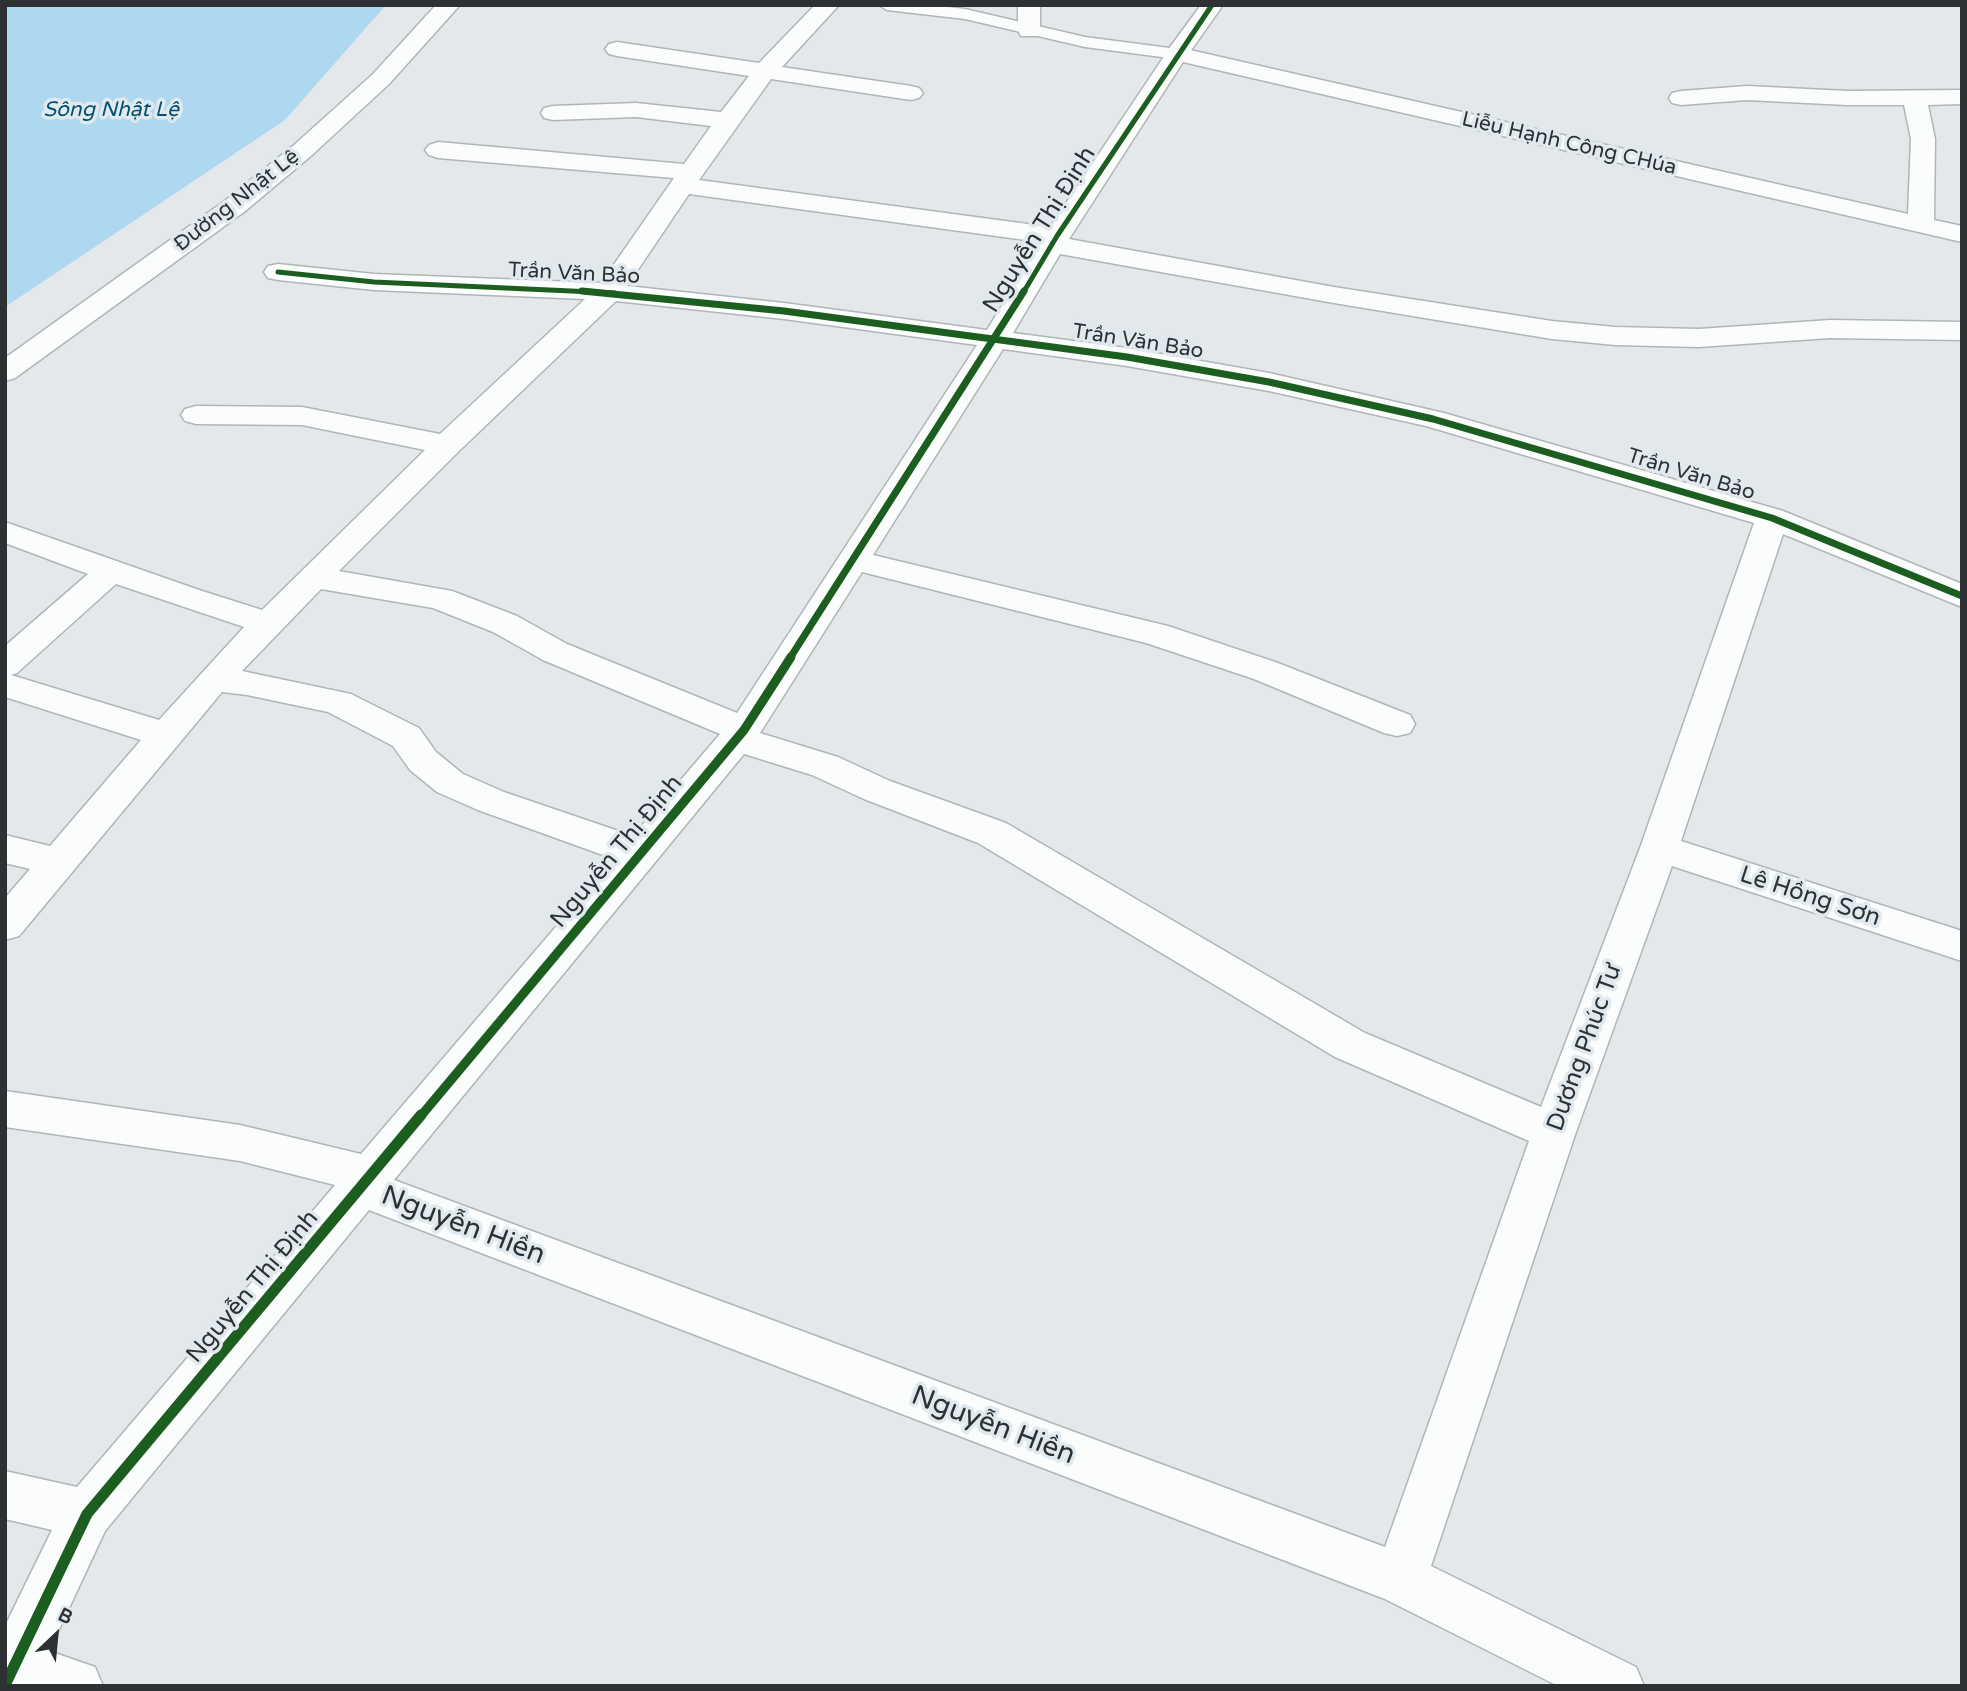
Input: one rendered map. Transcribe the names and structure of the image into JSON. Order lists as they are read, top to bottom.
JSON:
{
  "streets": {
    "street": [
      "Liễu Hạnh Công CHúa",
      "Đường Nhật Lệ",
      "Nguyễn Thị Định",
      "Trần Văn Bảo",
      "Lê Hồng Sơn",
      "Dương Phúc Tư",
      "Nguyễn Hiền"
    ]
  },
  "crossings": [
    ["Liễu Hạnh Công CHúa", "Nguyễn Thị Định"],
    ["Nguyễn Thị Định", "Trần Văn Bảo"],
    ["Nguyễn Thị Định", "Nguyễn Hiền"],
    ["Trần Văn Bảo", "Dương Phúc Tư"],
    ["Lê Hồng Sơn", "Dương Phúc Tư"],
    ["Dương Phúc Tư", "Nguyễn Hiền"]
  ],
  "water": ["Sông Nhật Lệ"],
  "north": "top right"
}
